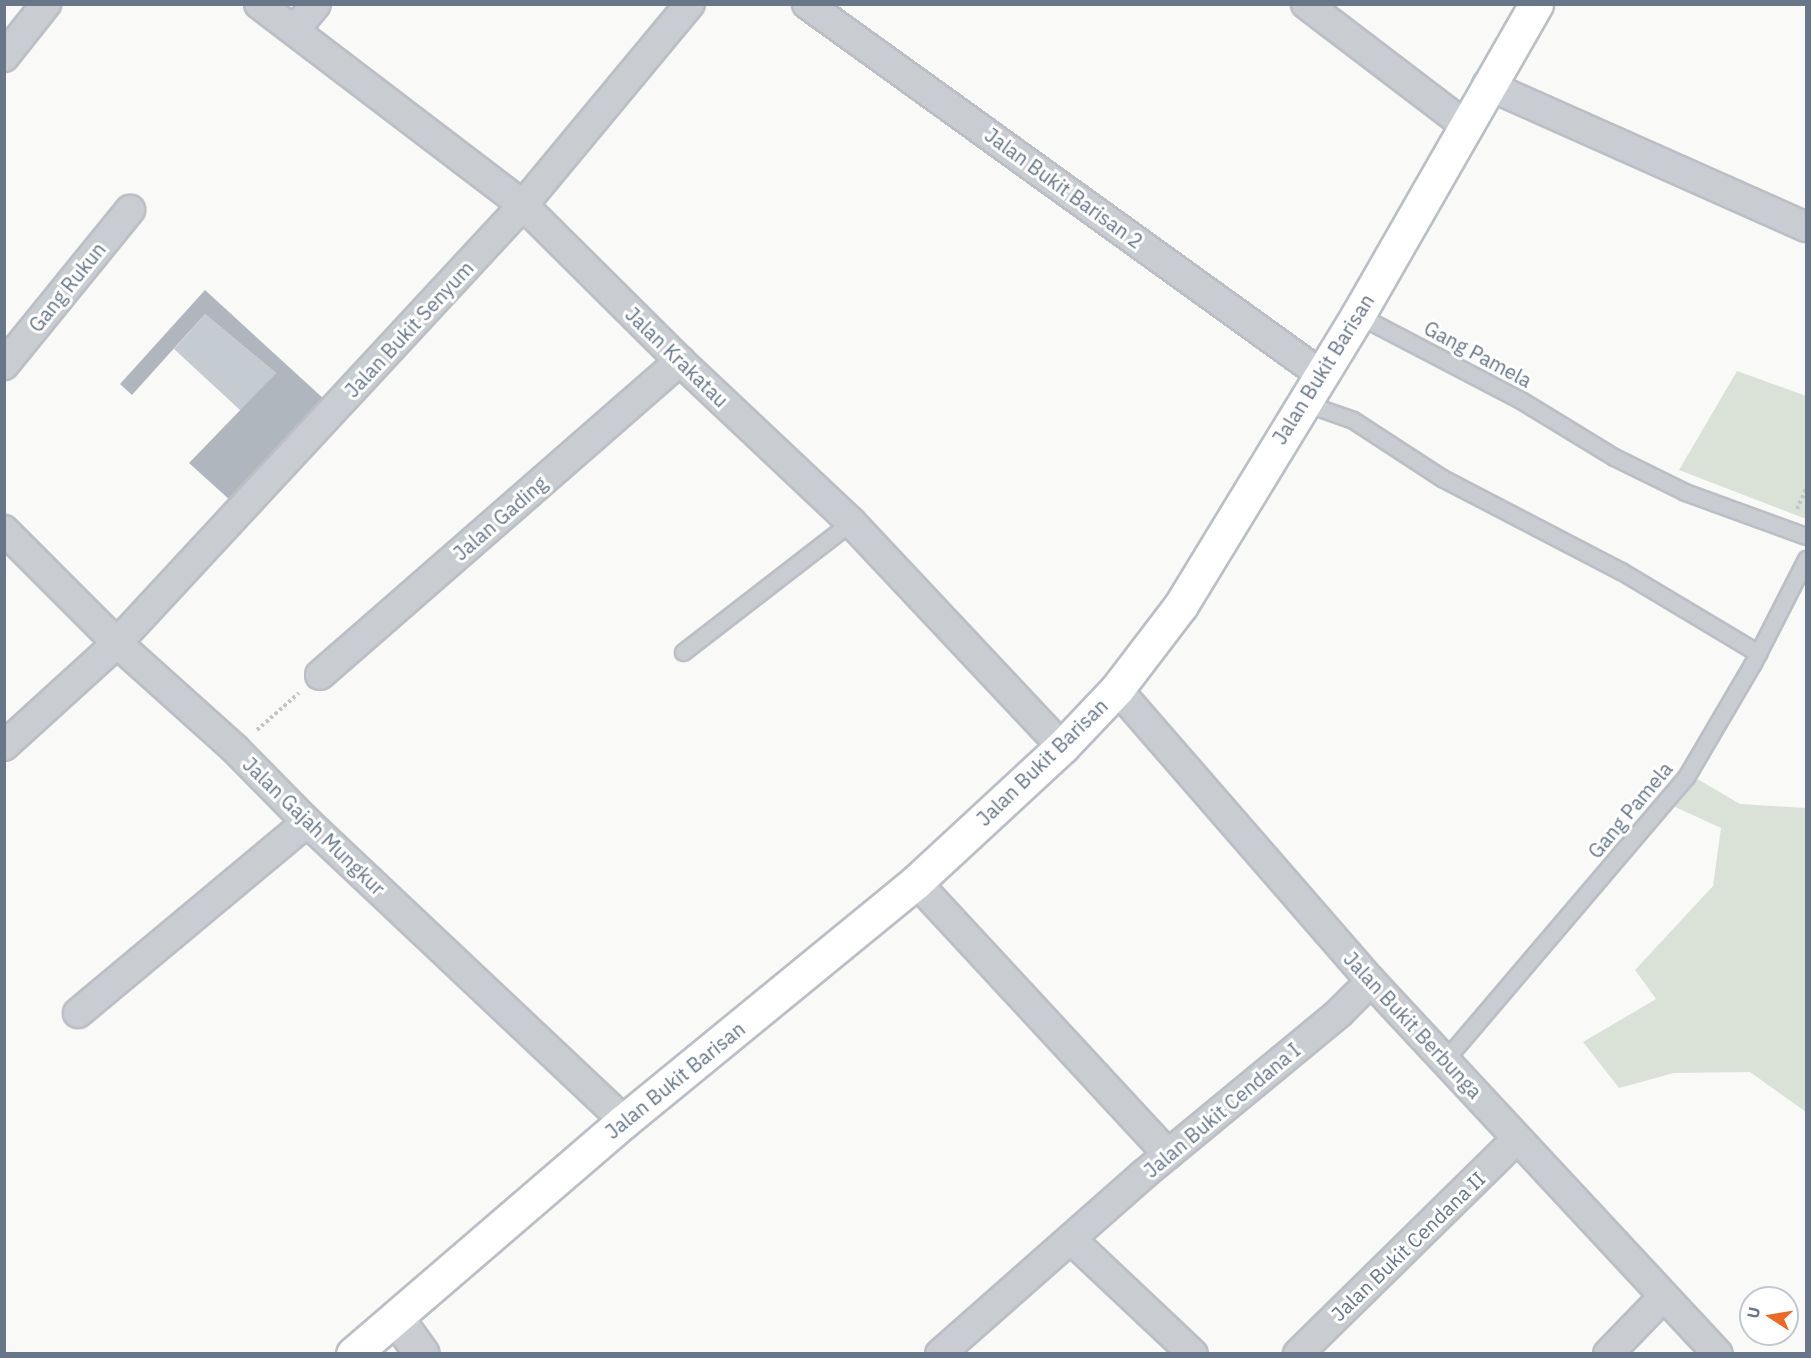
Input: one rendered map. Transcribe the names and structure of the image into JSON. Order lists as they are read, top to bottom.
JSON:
{
  "streets": {
    "main road": ["Jalan Bukit Barisan"],
    "street": [
      "Jalan Bukit Barisan 2",
      "Gang Rukun",
      "Jalan Bukit Senyum",
      "Jalan Krakatau",
      "Jalan Gading",
      "Jalan Gajah Mungkur",
      "Jalan Bukit Berbunga",
      "Jalan Bukit Cendana I",
      "Jalan Bukit Cendana II"
    ],
    "lane": ["Gang Pamela"]
  },
  "crossings": [
    ["Jalan Bukit Barisan 2", "Jalan Bukit Barisan"],
    ["Jalan Bukit Senyum", "Jalan Krakatau"],
    ["Jalan Bukit Senyum", "Jalan Gajah Mungkur"],
    ["Gang Pamela", "Jalan Bukit Barisan"],
    ["Gang Pamela", "Jalan Bukit Berbunga"],
    ["Jalan Krakatau", "Jalan Bukit Barisan"],
    ["Jalan Krakatau", "Jalan Gading"],
    ["Jalan Bukit Barisan", "Jalan Gajah Mungkur"],
    ["Jalan Bukit Barisan", "Jalan Bukit Berbunga"],
    ["Jalan Bukit Berbunga", "Jalan Bukit Cendana I"],
    ["Jalan Bukit Berbunga", "Jalan Bukit Cendana II"]
  ],
  "north": "left"
}
